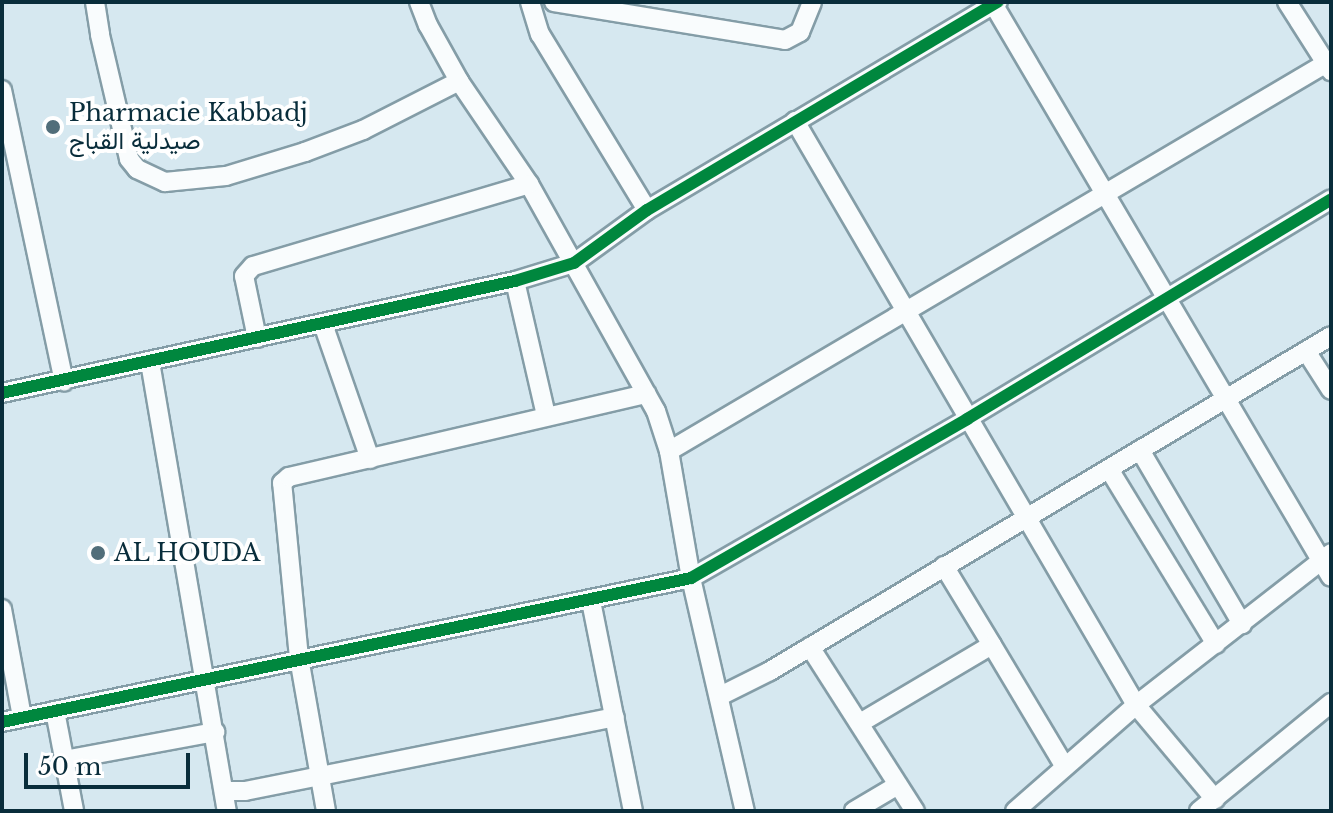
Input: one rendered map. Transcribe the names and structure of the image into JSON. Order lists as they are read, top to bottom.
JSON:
{
  "places": ["Pharmacie Kabbadj صيدلية القباج", "AL HOUDA"],
  "scale_bar": "50 m"
}
